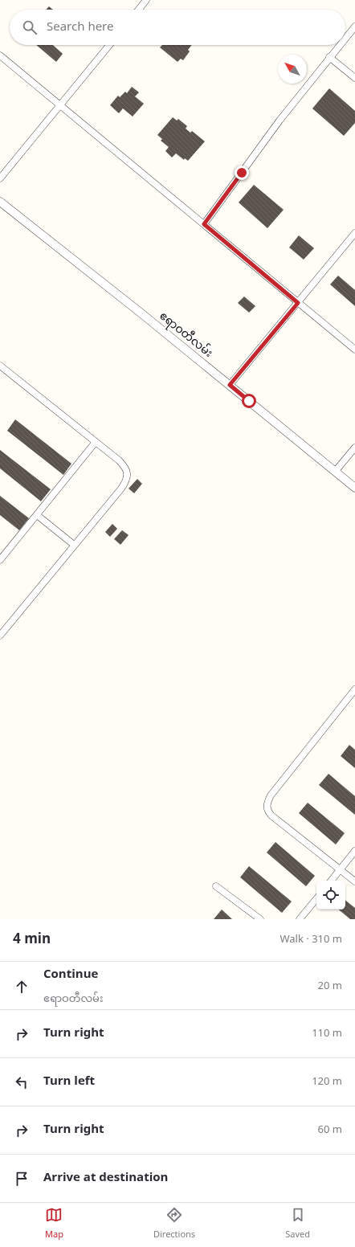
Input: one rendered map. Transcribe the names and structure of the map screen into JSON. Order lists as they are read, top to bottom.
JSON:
{
  "streets": {
    "street": ["ဧရာဝတီလမ်း"]
  },
  "north": "top left",
  "page": {
    "search": "Search here",
    "heading": ["4 min", "Walk · 310 m"],
    "list": [
      ["Continue", "ဧရာဝတီလမ်း", "20 m"],
      ["Turn right", "110 m"],
      ["Turn left", "120 m"],
      ["Turn right", "60 m"],
      "Arrive at destination"
    ],
    "nav": ["Map", "Directions", "Saved"]
  }
}
